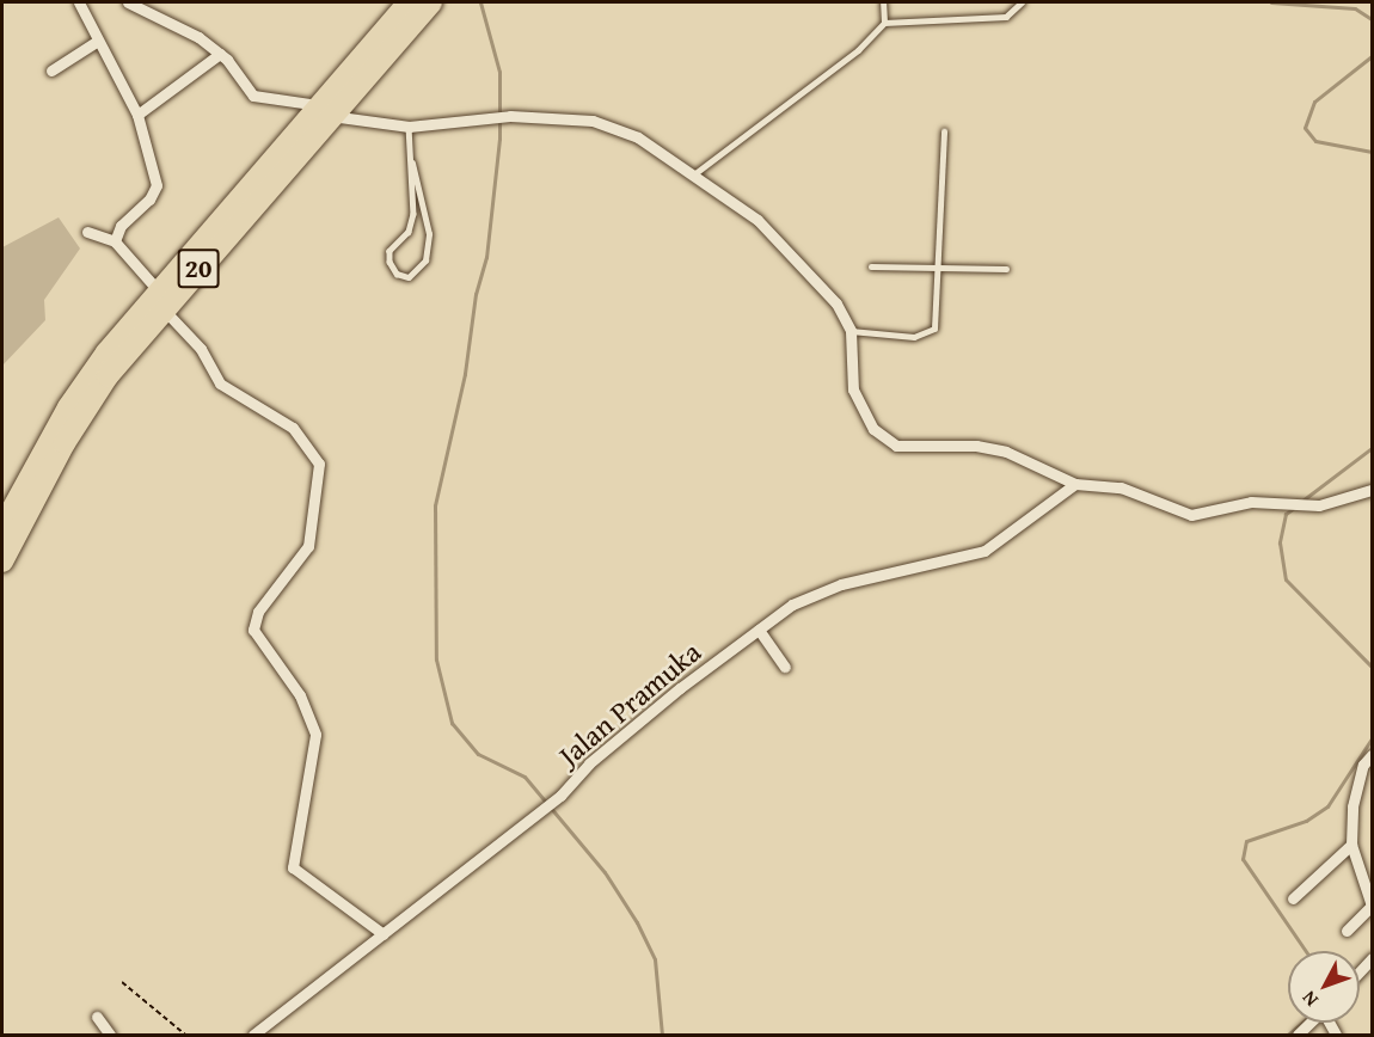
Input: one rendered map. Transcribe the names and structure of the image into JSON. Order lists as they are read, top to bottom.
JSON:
{
  "streets": {
    "highway": ["20"],
    "street": ["Jalan Pramuka"]
  },
  "north": "bottom left"
}
